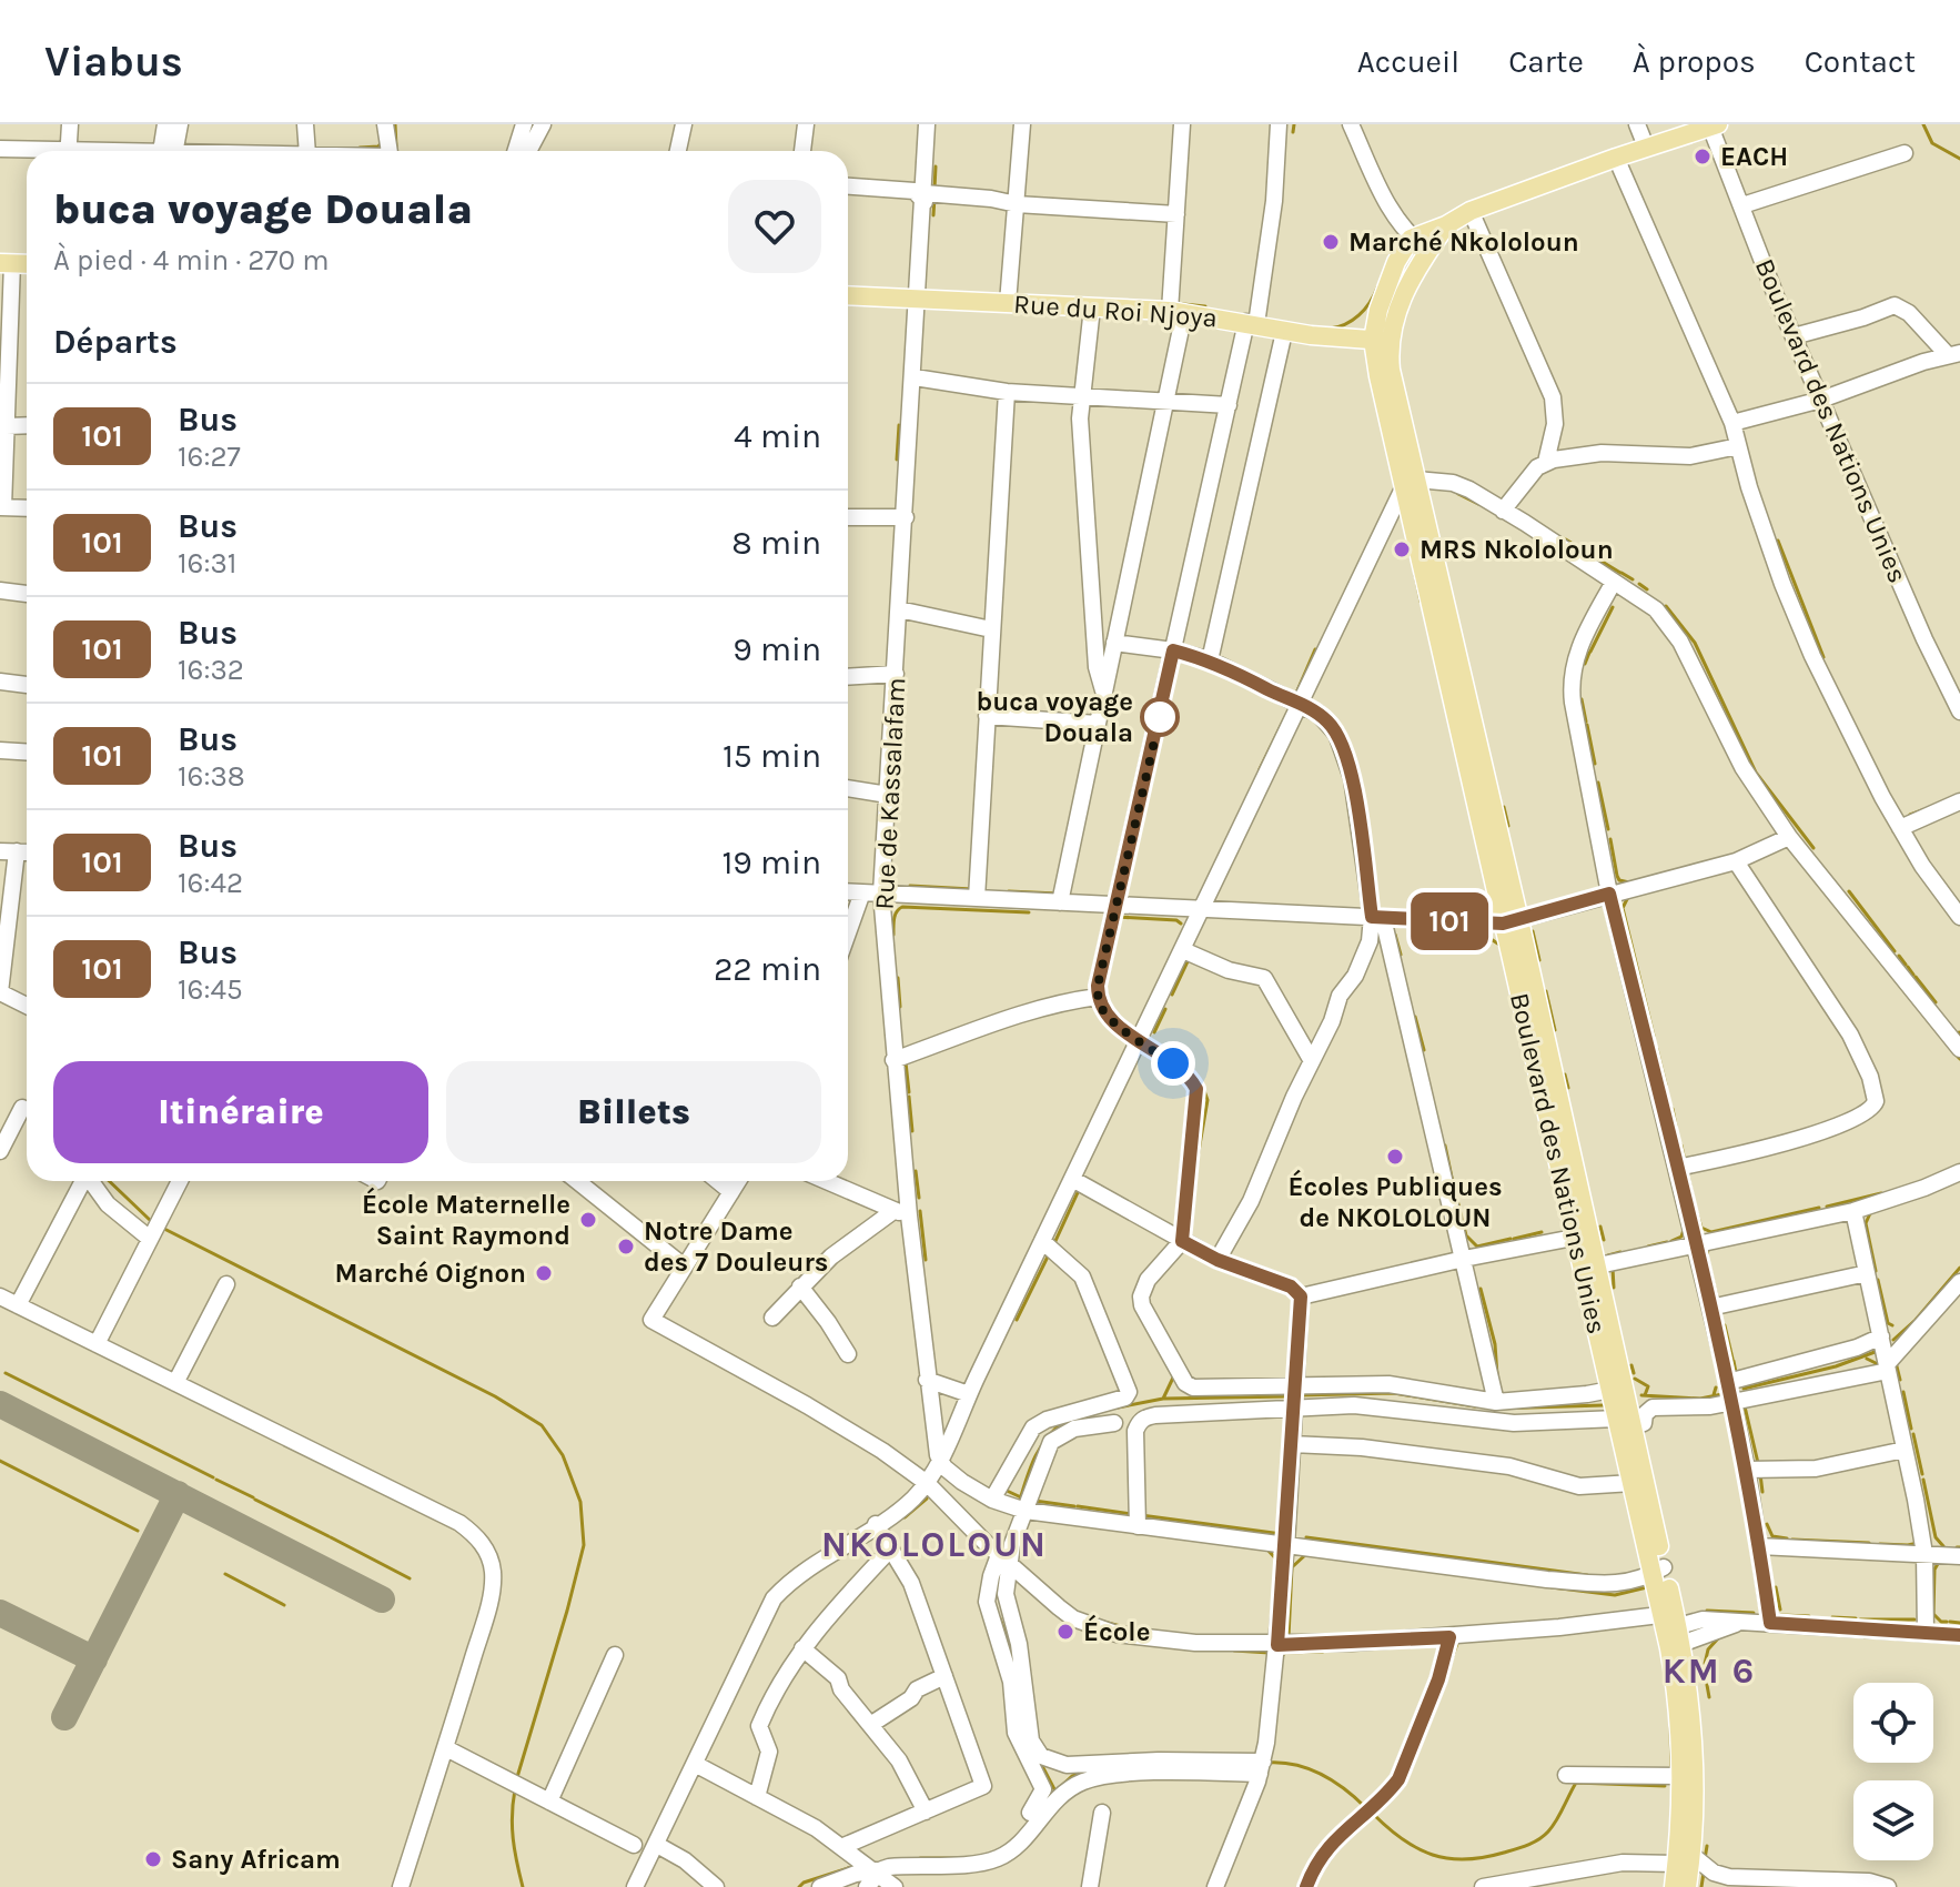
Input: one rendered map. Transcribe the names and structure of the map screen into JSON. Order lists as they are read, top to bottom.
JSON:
{
  "streets": {
    "main road": ["Rue du Roi Njoya", "Boulevard des Nations Unies"],
    "street": ["Rue de Kassalafam"]
  },
  "crossings": [
    ["Rue du Roi Njoya", "Boulevard des Nations Unies"],
    ["Rue du Roi Njoya", "Rue de Kassalafam"]
  ],
  "districts": ["NKOLOLOUN", "KM 6"],
  "places": [
    "EACH",
    "Marché Nkololoun",
    "MRS Nkololoun",
    "buca voyage Douala",
    "Écoles Publiques de NKOLOLOUN",
    "École Maternelle Saint Raymond",
    "Notre Dame des 7 Douleurs",
    "Marché Oignon",
    "École",
    "Sany Africam"
  ],
  "lines": ["bus line 101"],
  "page": {
    "header": "Viabus",
    "nav": [
      "Accueil",
      "Carte",
      "À propos",
      "Contact"
    ],
    "on_map": "101",
    "heading": [
      ["buca voyage Douala", "À pied · 4 min · 270 m"],
      "Départs"
    ],
    "list": [
      {
        "mark": "101",
        "name": "Bus",
        "note": "16:27",
        "value": "4 min"
      },
      {
        "mark": "101",
        "name": "Bus",
        "note": "16:31",
        "value": "8 min"
      },
      {
        "mark": "101",
        "name": "Bus",
        "note": "16:32",
        "value": "9 min"
      },
      {
        "mark": "101",
        "name": "Bus",
        "note": "16:38",
        "value": "15 min"
      },
      {
        "mark": "101",
        "name": "Bus",
        "note": "16:42",
        "value": "19 min"
      },
      {
        "mark": "101",
        "name": "Bus",
        "note": "16:45",
        "value": "22 min"
      }
    ],
    "buttons": ["Itinéraire", "Billets"]
  }
}
